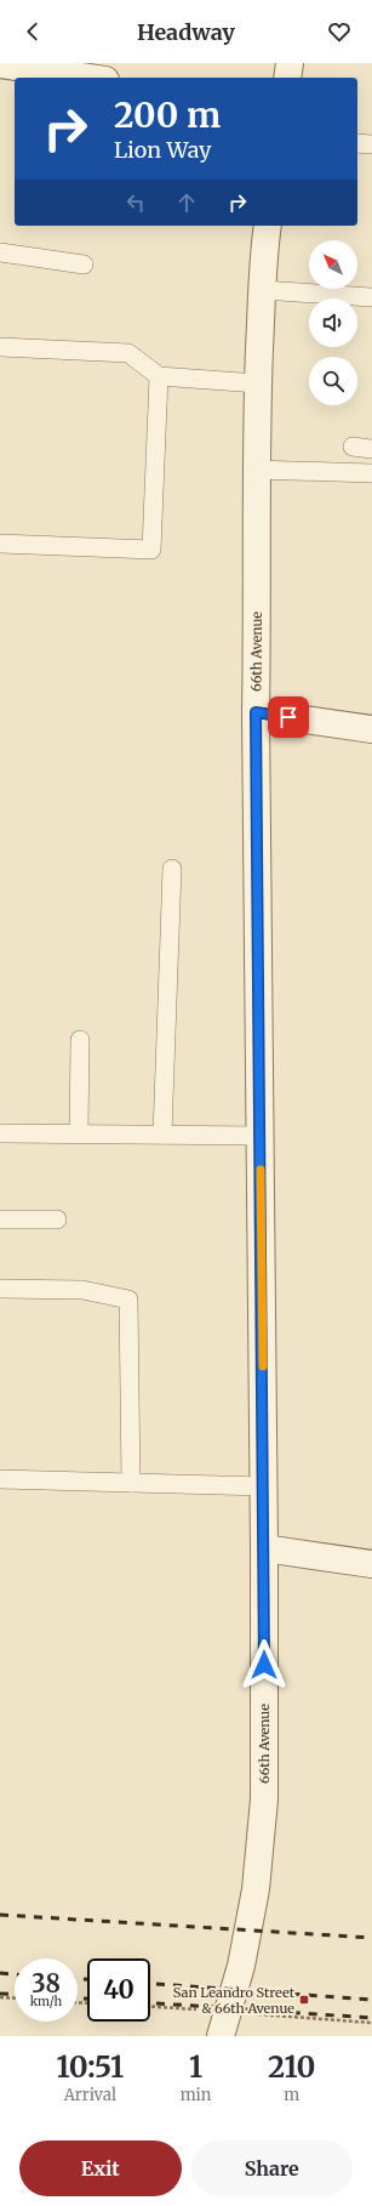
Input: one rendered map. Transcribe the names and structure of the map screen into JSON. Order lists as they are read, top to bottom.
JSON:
{
  "streets": {
    "street": ["66th Avenue"]
  },
  "places": {
    "transit": ["San Leandro Street & 66th Avenue"]
  },
  "north": "top left",
  "page": {
    "header": "Headway",
    "turn": ["200 m", "Lion Way"],
    "speed": "38 km/h",
    "limit": "40",
    "eta": [
      "10:51",
      "Arrival",
      "1",
      "min",
      "210",
      "m"
    ],
    "buttons": ["Exit", "Share"]
  }
}
